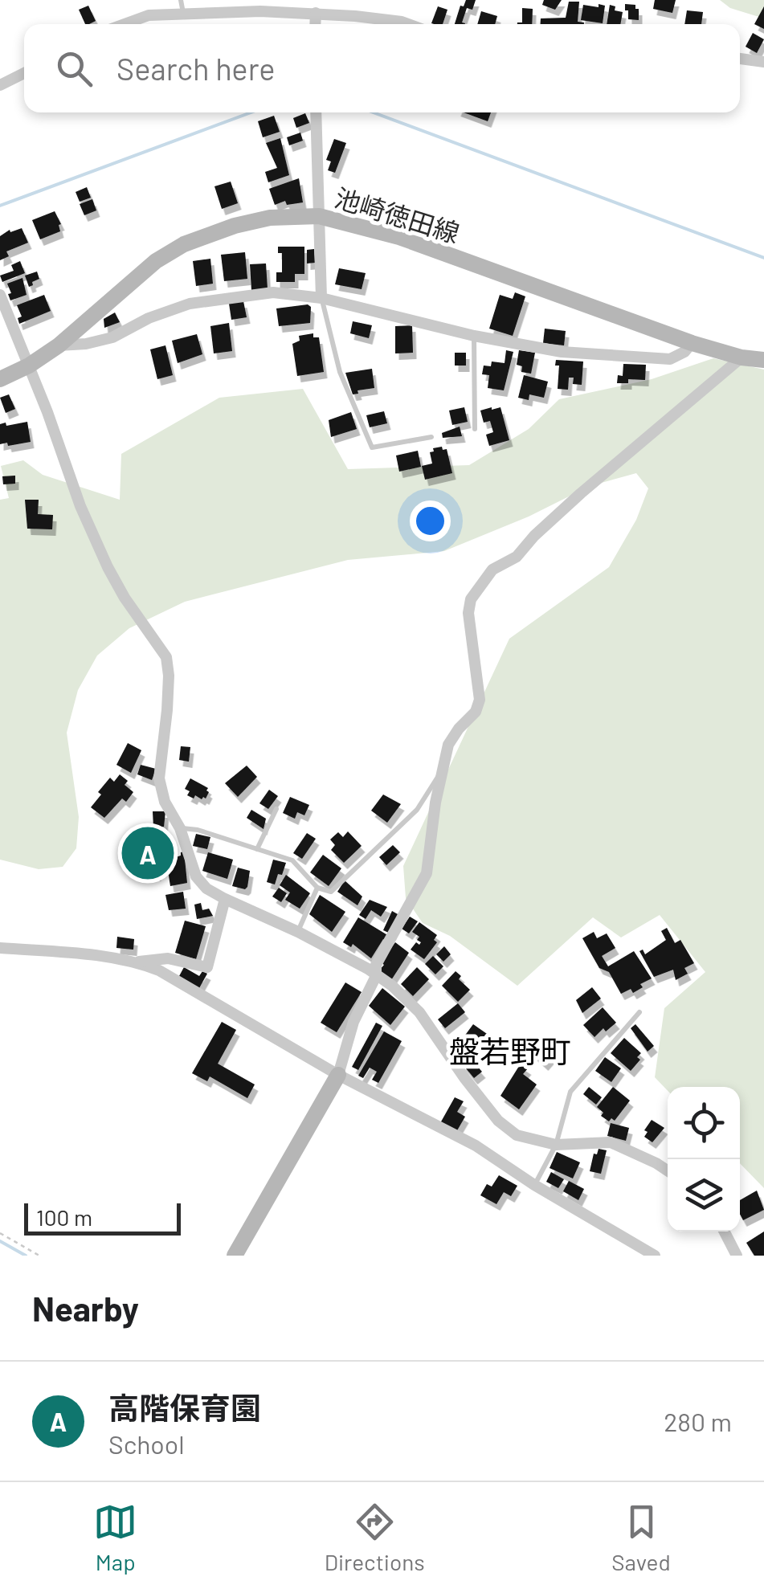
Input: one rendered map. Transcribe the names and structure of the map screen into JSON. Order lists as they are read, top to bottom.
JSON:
{
  "streets": {
    "main road": ["池崎徳田線"]
  },
  "districts": ["盤若野町"],
  "scale_bar": "100 m",
  "page": {
    "search": "Search here",
    "pins": "A",
    "scale": "100 m",
    "heading": "Nearby",
    "list": [
      {
        "mark": "A",
        "name": "高階保育園",
        "note": "School",
        "value": "280 m"
      }
    ],
    "nav": ["Map", "Directions", "Saved"]
  }
}
